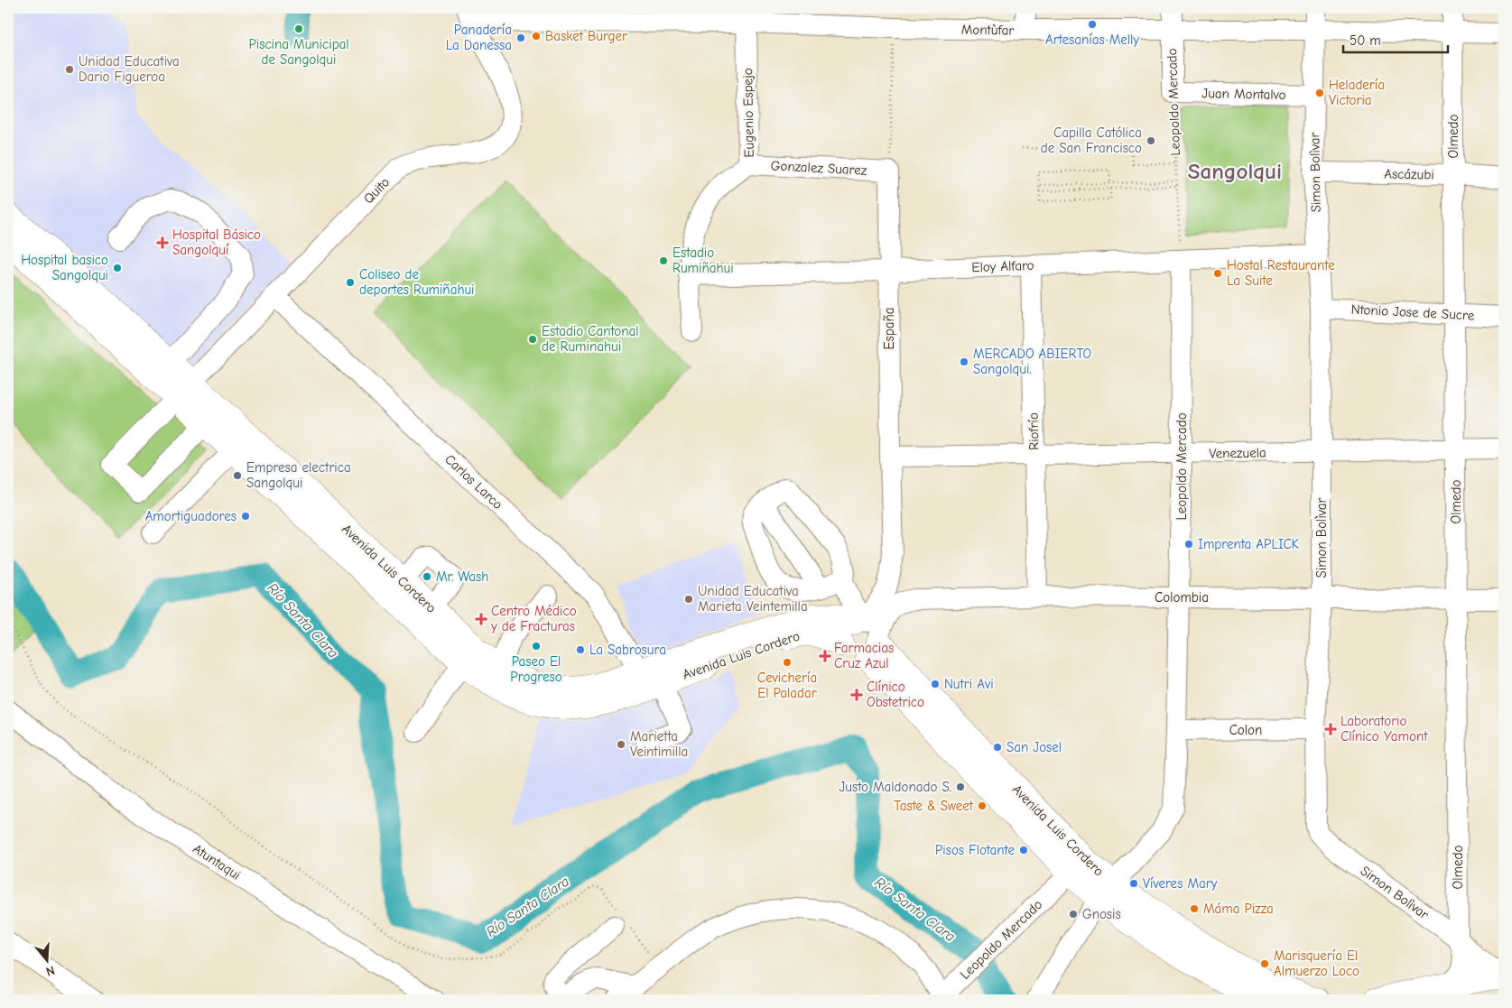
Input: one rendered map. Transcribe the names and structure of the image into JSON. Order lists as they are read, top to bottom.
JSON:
{
  "streets": {
    "main road": ["Avenida Luis Cordero"],
    "street": [
      "Montùfar",
      "Juan Montalvo",
      "Leopoldo Mercado",
      "Eugenio Espejo",
      "Olmedo",
      "Gonzalez Suarez",
      "Simon Bolìvar",
      "Ascázubi",
      "Quito",
      "Eloy Alfaro",
      "Ntonio Jose de Sucre",
      "España",
      "Riofrío",
      "Venezuela",
      "Carlos Larco",
      "Colombia",
      "Colon",
      "Atuntaqui"
    ]
  },
  "crossings": [
    ["Montùfar", "Leopoldo Mercado"],
    ["Montùfar", "Eugenio Espejo"],
    ["Montùfar", "Olmedo"],
    ["Montùfar", "Simon Bolìvar"],
    ["Montùfar", "Quito"],
    ["Juan Montalvo", "Leopoldo Mercado"],
    ["Juan Montalvo", "Simon Bolìvar"],
    ["Leopoldo Mercado", "Eloy Alfaro"],
    ["Leopoldo Mercado", "Venezuela"],
    ["Leopoldo Mercado", "Avenida Luis Cordero"],
    ["Leopoldo Mercado", "Colombia"],
    ["Leopoldo Mercado", "Colon"],
    ["Eugenio Espejo", "Gonzalez Suarez"],
    ["Eugenio Espejo", "Eloy Alfaro"],
    ["Olmedo", "Simon Bolìvar"],
    ["Olmedo", "Ascázubi"],
    ["Olmedo", "Ntonio Jose de Sucre"],
    ["Olmedo", "Venezuela"],
    ["Olmedo", "Colombia"],
    ["Gonzalez Suarez", "España"],
    ["Simon Bolìvar", "Ascázubi"],
    ["Simon Bolìvar", "Eloy Alfaro"],
    ["Simon Bolìvar", "Ntonio Jose de Sucre"],
    ["Simon Bolìvar", "Venezuela"],
    ["Simon Bolìvar", "Colombia"],
    ["Simon Bolìvar", "Colon"],
    ["Quito", "Carlos Larco"],
    ["Quito", "Avenida Luis Cordero"],
    ["Eloy Alfaro", "España"],
    ["Eloy Alfaro", "Riofrío"],
    ["España", "Venezuela"],
    ["España", "Avenida Luis Cordero"],
    ["España", "Colombia"],
    ["Riofrío", "Venezuela"],
    ["Riofrío", "Colombia"],
    ["Carlos Larco", "Avenida Luis Cordero"],
    ["Avenida Luis Cordero", "Colombia"]
  ],
  "districts": ["Sangolqui"],
  "water": ["Río Santa Clara"],
  "places": {
    "other": [
      "Artesanías Melly",
      "Piscina Municipal de Sangolqui",
      "Basket Burger",
      "Panadería La Danessa",
      "Unidad Educativa Dario Figueroa",
      "Heladería Victoria",
      "Capilla Católica de San Francisco",
      "Estadio Rumiñahui",
      "Hospital basico Sangolqui",
      "Hostal Restaurante La Suite",
      "Coliseo de deportes Rumiñahui",
      "Estadio Cantonal de Ruminahui",
      "MERCADO ABIERTO Sangolqui.",
      "Empresa electrica Sangolqui",
      "Amortiguadores",
      "Imprenta APLICK",
      "Mr. Wash",
      "Unidad Educativa Marieta Veintemilla",
      "Paseo El Progreso",
      "La Sabrosura",
      "Cevichería El Paladar",
      "Nutri Avi",
      "Marietta Veintimilla",
      "San Josel",
      "Justo Maldonado S.",
      "Taste & Sweet",
      "Pisos Flotante",
      "Víveres Mary",
      "Máma Pizza",
      "Gnosis",
      "Marisquería El Almuerzo Loco"
    ],
    "health": [
      "Hospital Básico Sangolquí",
      "Centro Médico y de Fracturas",
      "Farmacias Cruz Azul",
      "Clínico Obstetrico",
      "Laboratorio Clínico Yamont"
    ]
  },
  "scale_bar": "50 m",
  "north": "bottom"
}
